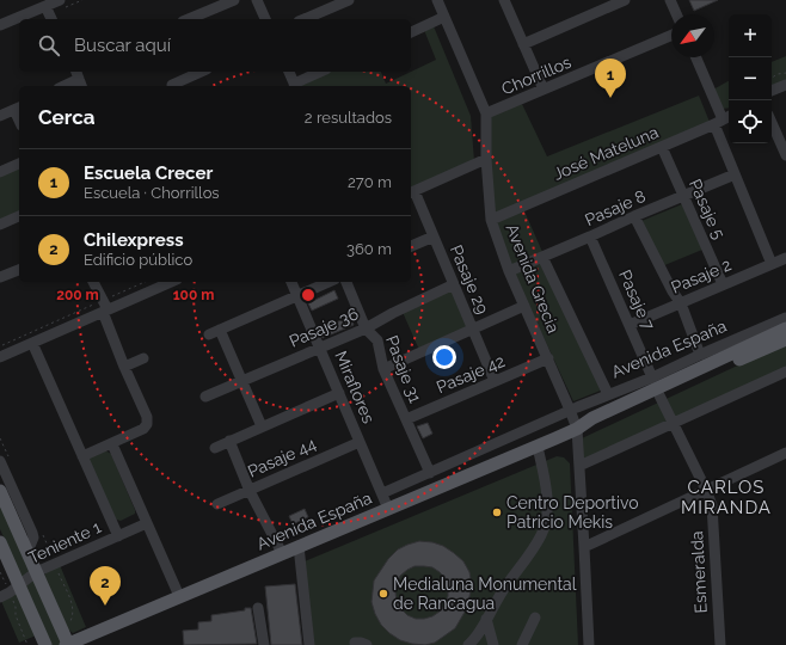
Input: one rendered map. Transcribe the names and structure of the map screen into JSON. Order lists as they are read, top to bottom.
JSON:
{
  "streets": {
    "main road": ["Avenida España"],
    "street": [
      "Chorrillos",
      "José Mateluna",
      "Pasaje 8",
      "Pasaje 5",
      "Pasaje 2",
      "Avenida Grecia",
      "Pasaje 29",
      "Pasaje 7",
      "Pasaje 36",
      "Pasaje 31",
      "Pasaje 42",
      "Miraflores",
      "Pasaje 44",
      "Teniente 1",
      "Esmeralda"
    ]
  },
  "crossings": [
    ["Chorrillos", "Avenida Grecia"],
    ["José Mateluna", "Pasaje 5"],
    ["José Mateluna", "Avenida Grecia"],
    ["Pasaje 8", "Pasaje 5"],
    ["Pasaje 8", "Avenida Grecia"],
    ["Pasaje 8", "Pasaje 7"],
    ["Pasaje 5", "Pasaje 2"],
    ["Pasaje 2", "Pasaje 7"],
    ["Avenida Grecia", "Avenida España"],
    ["Avenida Grecia", "Pasaje 42"],
    ["Pasaje 29", "Pasaje 36"],
    ["Pasaje 29", "Pasaje 42"],
    ["Pasaje 7", "Avenida España"],
    ["Pasaje 36", "Pasaje 31"],
    ["Pasaje 36", "Miraflores"],
    ["Avenida España", "Pasaje 31"],
    ["Avenida España", "Miraflores"],
    ["Avenida España", "Esmeralda"],
    ["Pasaje 31", "Pasaje 42"],
    ["Miraflores", "Pasaje 44"]
  ],
  "districts": ["CARLOS MIRANDA"],
  "places": ["Centro Deportivo Patricio Mekis", "Medialuna Monumental de Rancagua"],
  "north": "bottom left",
  "page": {
    "map_buttons": ["+", "−"],
    "search": "Buscar aquí",
    "pins": ["1", "2"],
    "heading": ["Cerca", "2 resultados"],
    "list": [
      {
        "mark": "1",
        "name": "Escuela Crecer",
        "note": "Escuela · Chorrillos",
        "value": "270 m"
      },
      {
        "mark": "2",
        "name": "Chilexpress",
        "note": "Edificio público",
        "value": "360 m"
      }
    ]
  },
  "rings": ["100 m", "200 m"]
}
